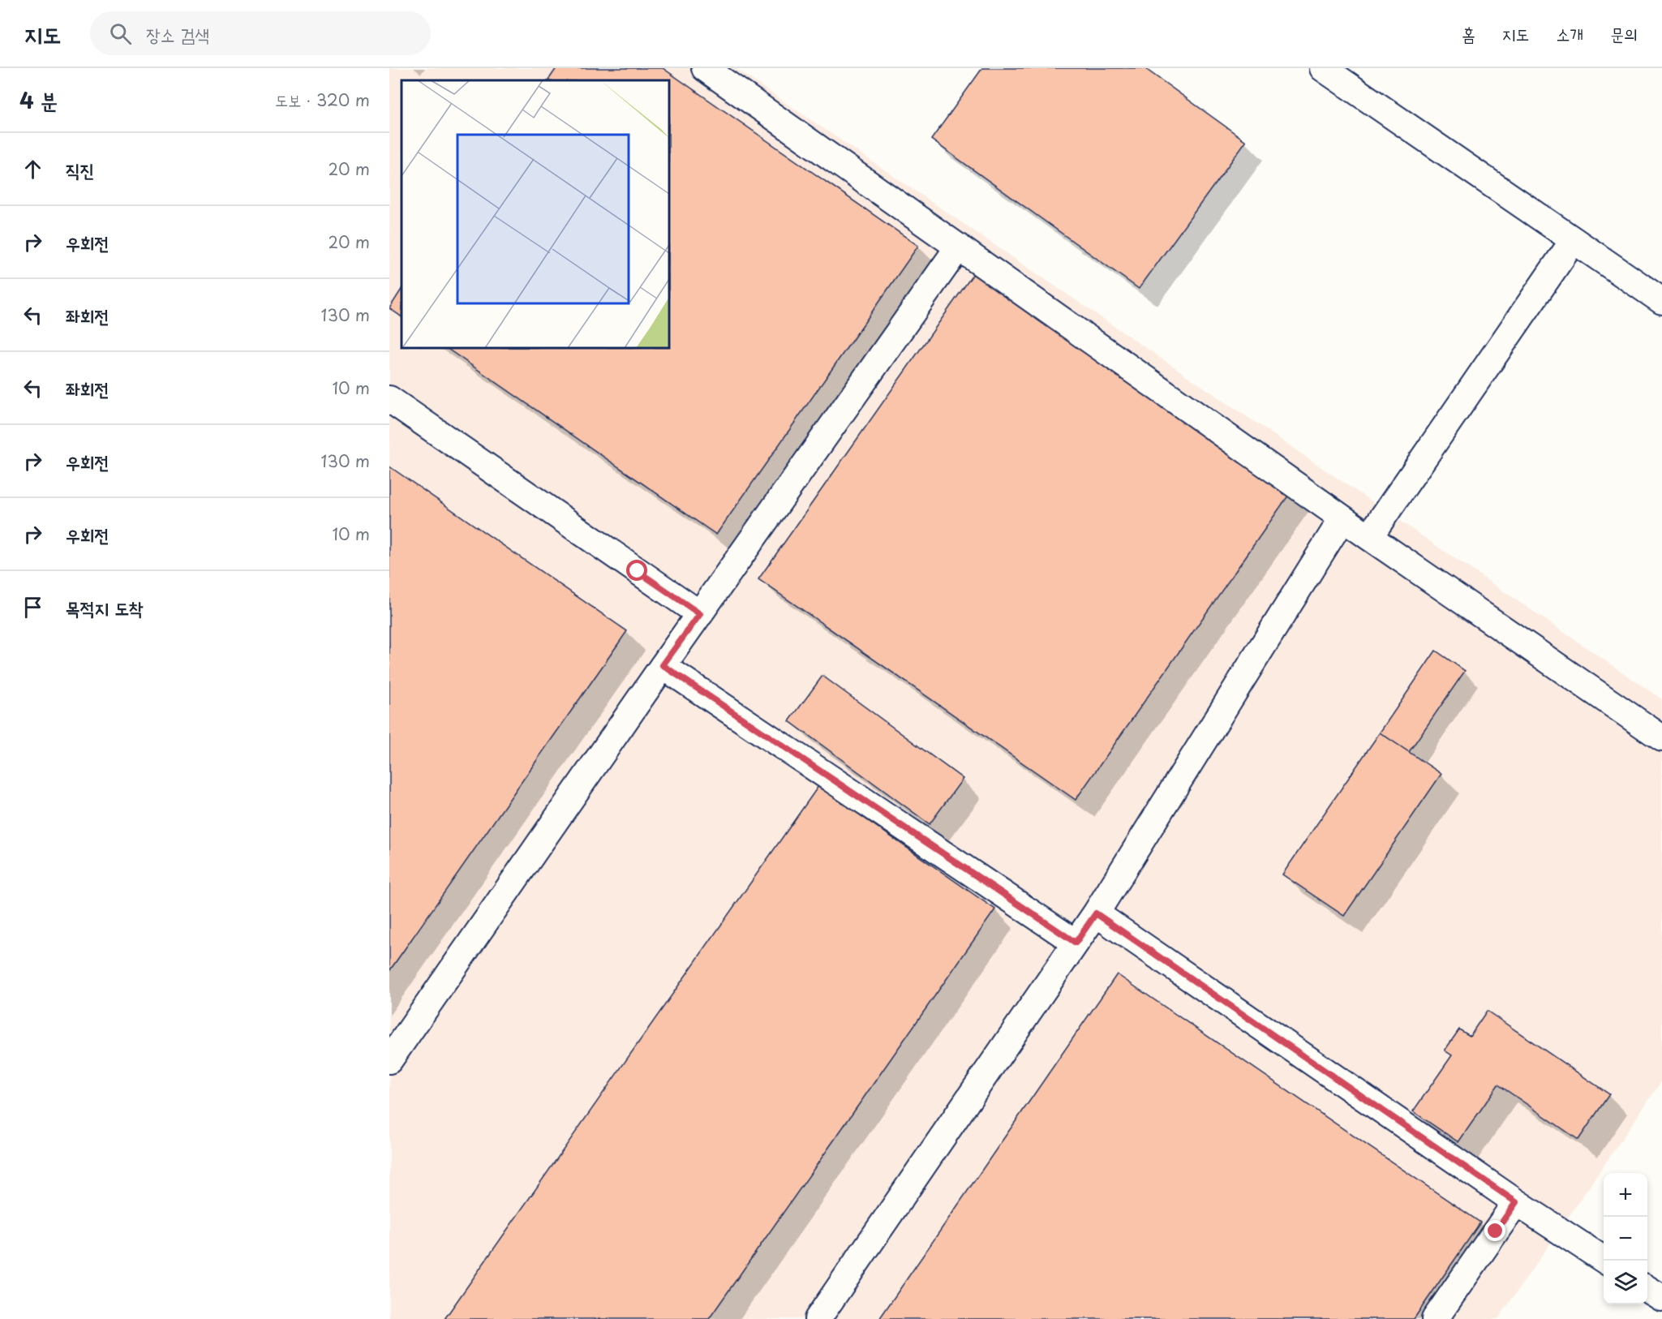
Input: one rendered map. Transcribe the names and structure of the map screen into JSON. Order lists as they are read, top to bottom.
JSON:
{
  "page": {
    "header": "지도",
    "search": "장소 검색",
    "nav": [
      "홈",
      "지도",
      "소개",
      "문의"
    ],
    "heading": ["4 분", "도보 · 320 m"],
    "list": [
      ["직진", "20 m"],
      ["우회전", "20 m"],
      ["좌회전", "130 m"],
      ["좌회전", "10 m"],
      ["우회전", "130 m"],
      ["우회전", "10 m"],
      "목적지 도착"
    ],
    "map_buttons": ["+", "−"]
  }
}
